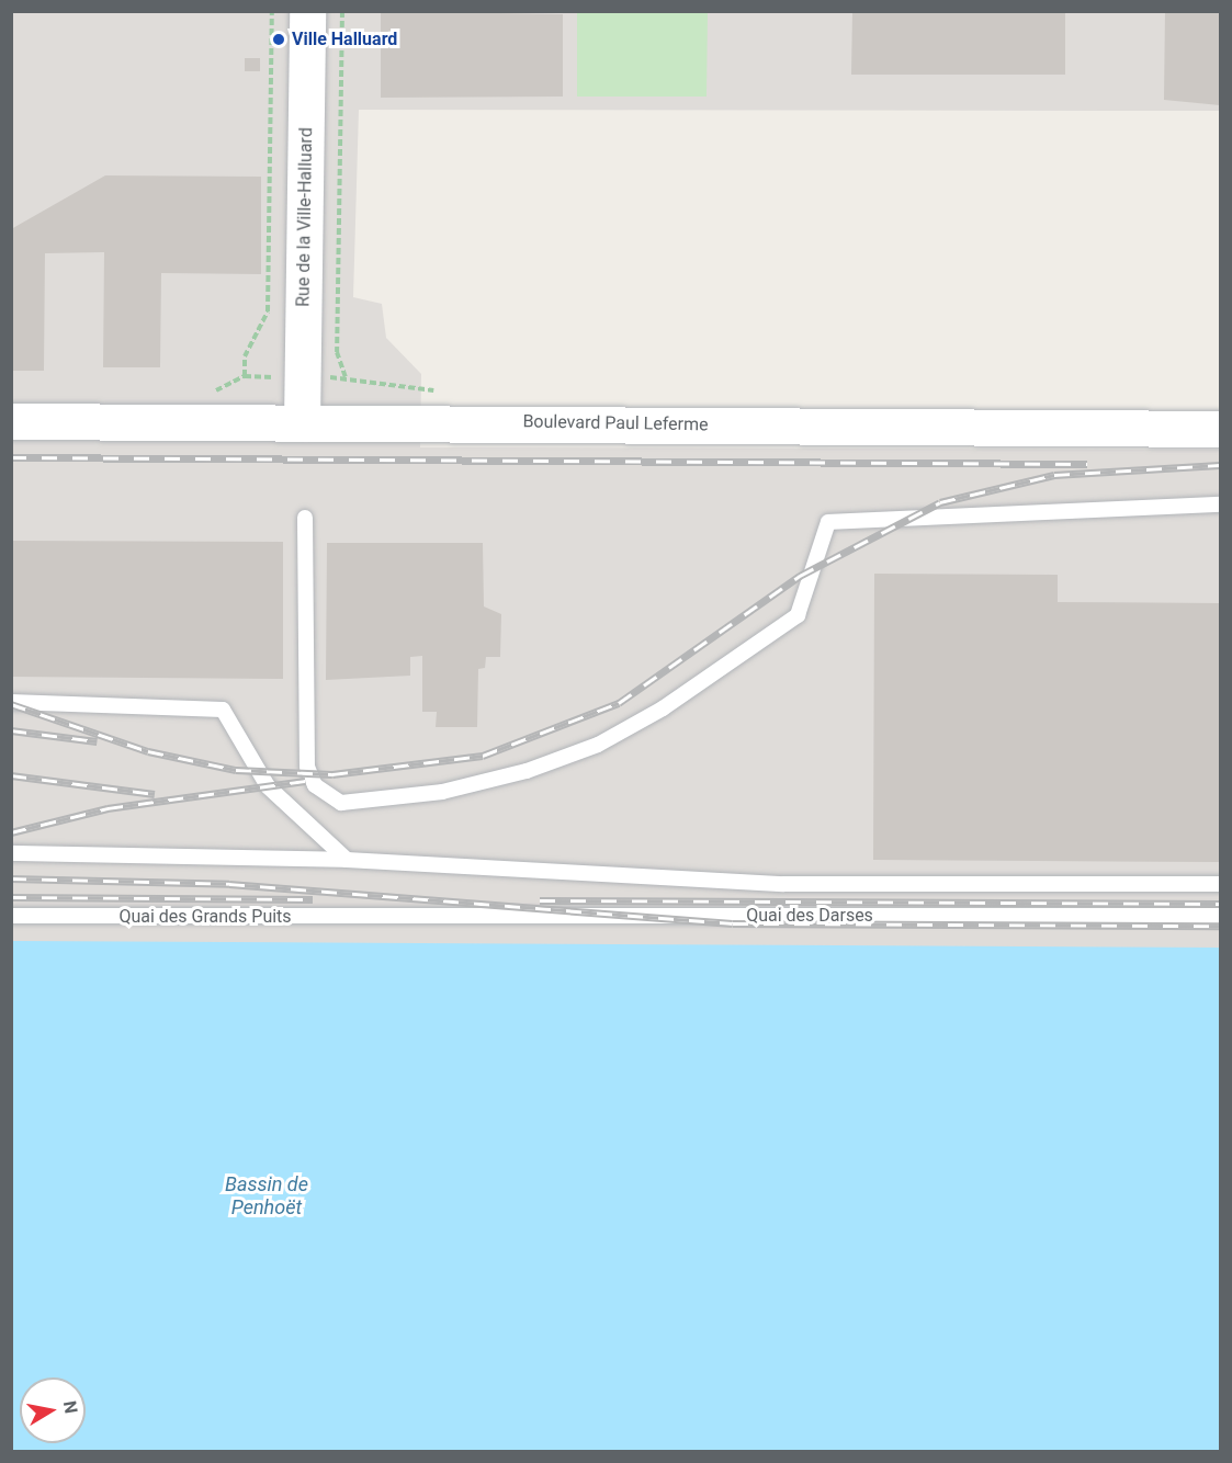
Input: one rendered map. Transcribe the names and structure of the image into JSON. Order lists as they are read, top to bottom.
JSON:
{
  "streets": {
    "main road": ["Rue de la Ville-Halluard", "Boulevard Paul Leferme"],
    "lane": ["Quai des Darses", "Quai des Grands Puits"]
  },
  "crossings": [
    ["Rue de la Ville-Halluard", "Boulevard Paul Leferme"],
    ["Quai des Darses", "Quai des Grands Puits"]
  ],
  "water": ["Bassin de Penhoët"],
  "places": ["Ville Halluard"],
  "north": "right"
}
